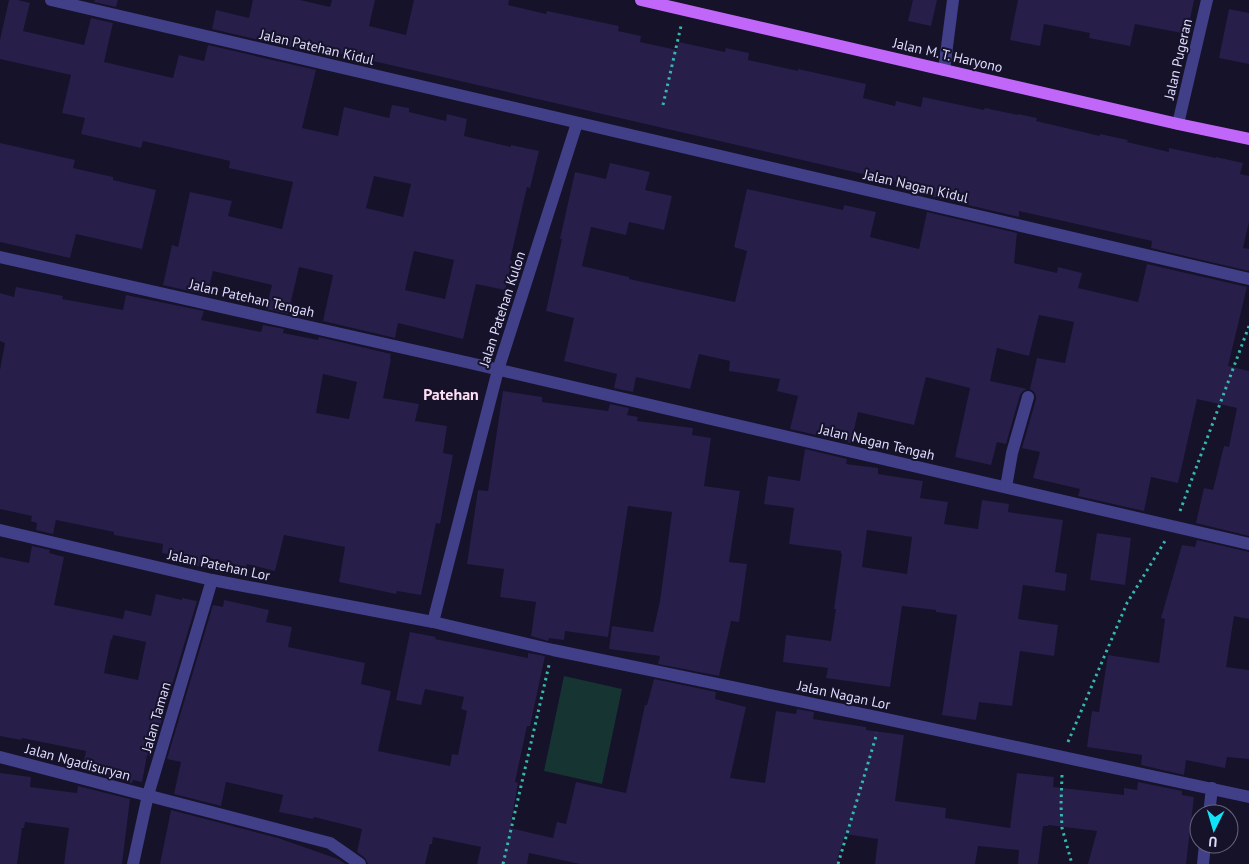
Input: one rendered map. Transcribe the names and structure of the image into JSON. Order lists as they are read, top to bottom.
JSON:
{
  "streets": {
    "main road": ["Jalan M. T. Haryono"],
    "street": [
      "Jalan Patehan Kidul",
      "Jalan Pugeran",
      "Jalan Nagan Kidul",
      "Jalan Patehan Tengah",
      "Jalan Patehan Kulon",
      "Jalan Nagan Tengah",
      "Jalan Patehan Lor",
      "Jalan Nagan Lor",
      "Jalan Taman",
      "Jalan Ngadisuryan"
    ]
  },
  "crossings": [
    ["Jalan Patehan Kidul", "Jalan Nagan Kidul"],
    ["Jalan Patehan Kidul", "Jalan Patehan Kulon"],
    ["Jalan M. T. Haryono", "Jalan Pugeran"],
    ["Jalan Nagan Kidul", "Jalan Patehan Kulon"],
    ["Jalan Patehan Tengah", "Jalan Patehan Kulon"],
    ["Jalan Patehan Tengah", "Jalan Nagan Tengah"],
    ["Jalan Patehan Kulon", "Jalan Nagan Tengah"],
    ["Jalan Patehan Kulon", "Jalan Patehan Lor"],
    ["Jalan Patehan Kulon", "Jalan Nagan Lor"],
    ["Jalan Patehan Lor", "Jalan Nagan Lor"],
    ["Jalan Patehan Lor", "Jalan Taman"],
    ["Jalan Taman", "Jalan Ngadisuryan"]
  ],
  "districts": ["Patehan"],
  "north": "bottom"
}
